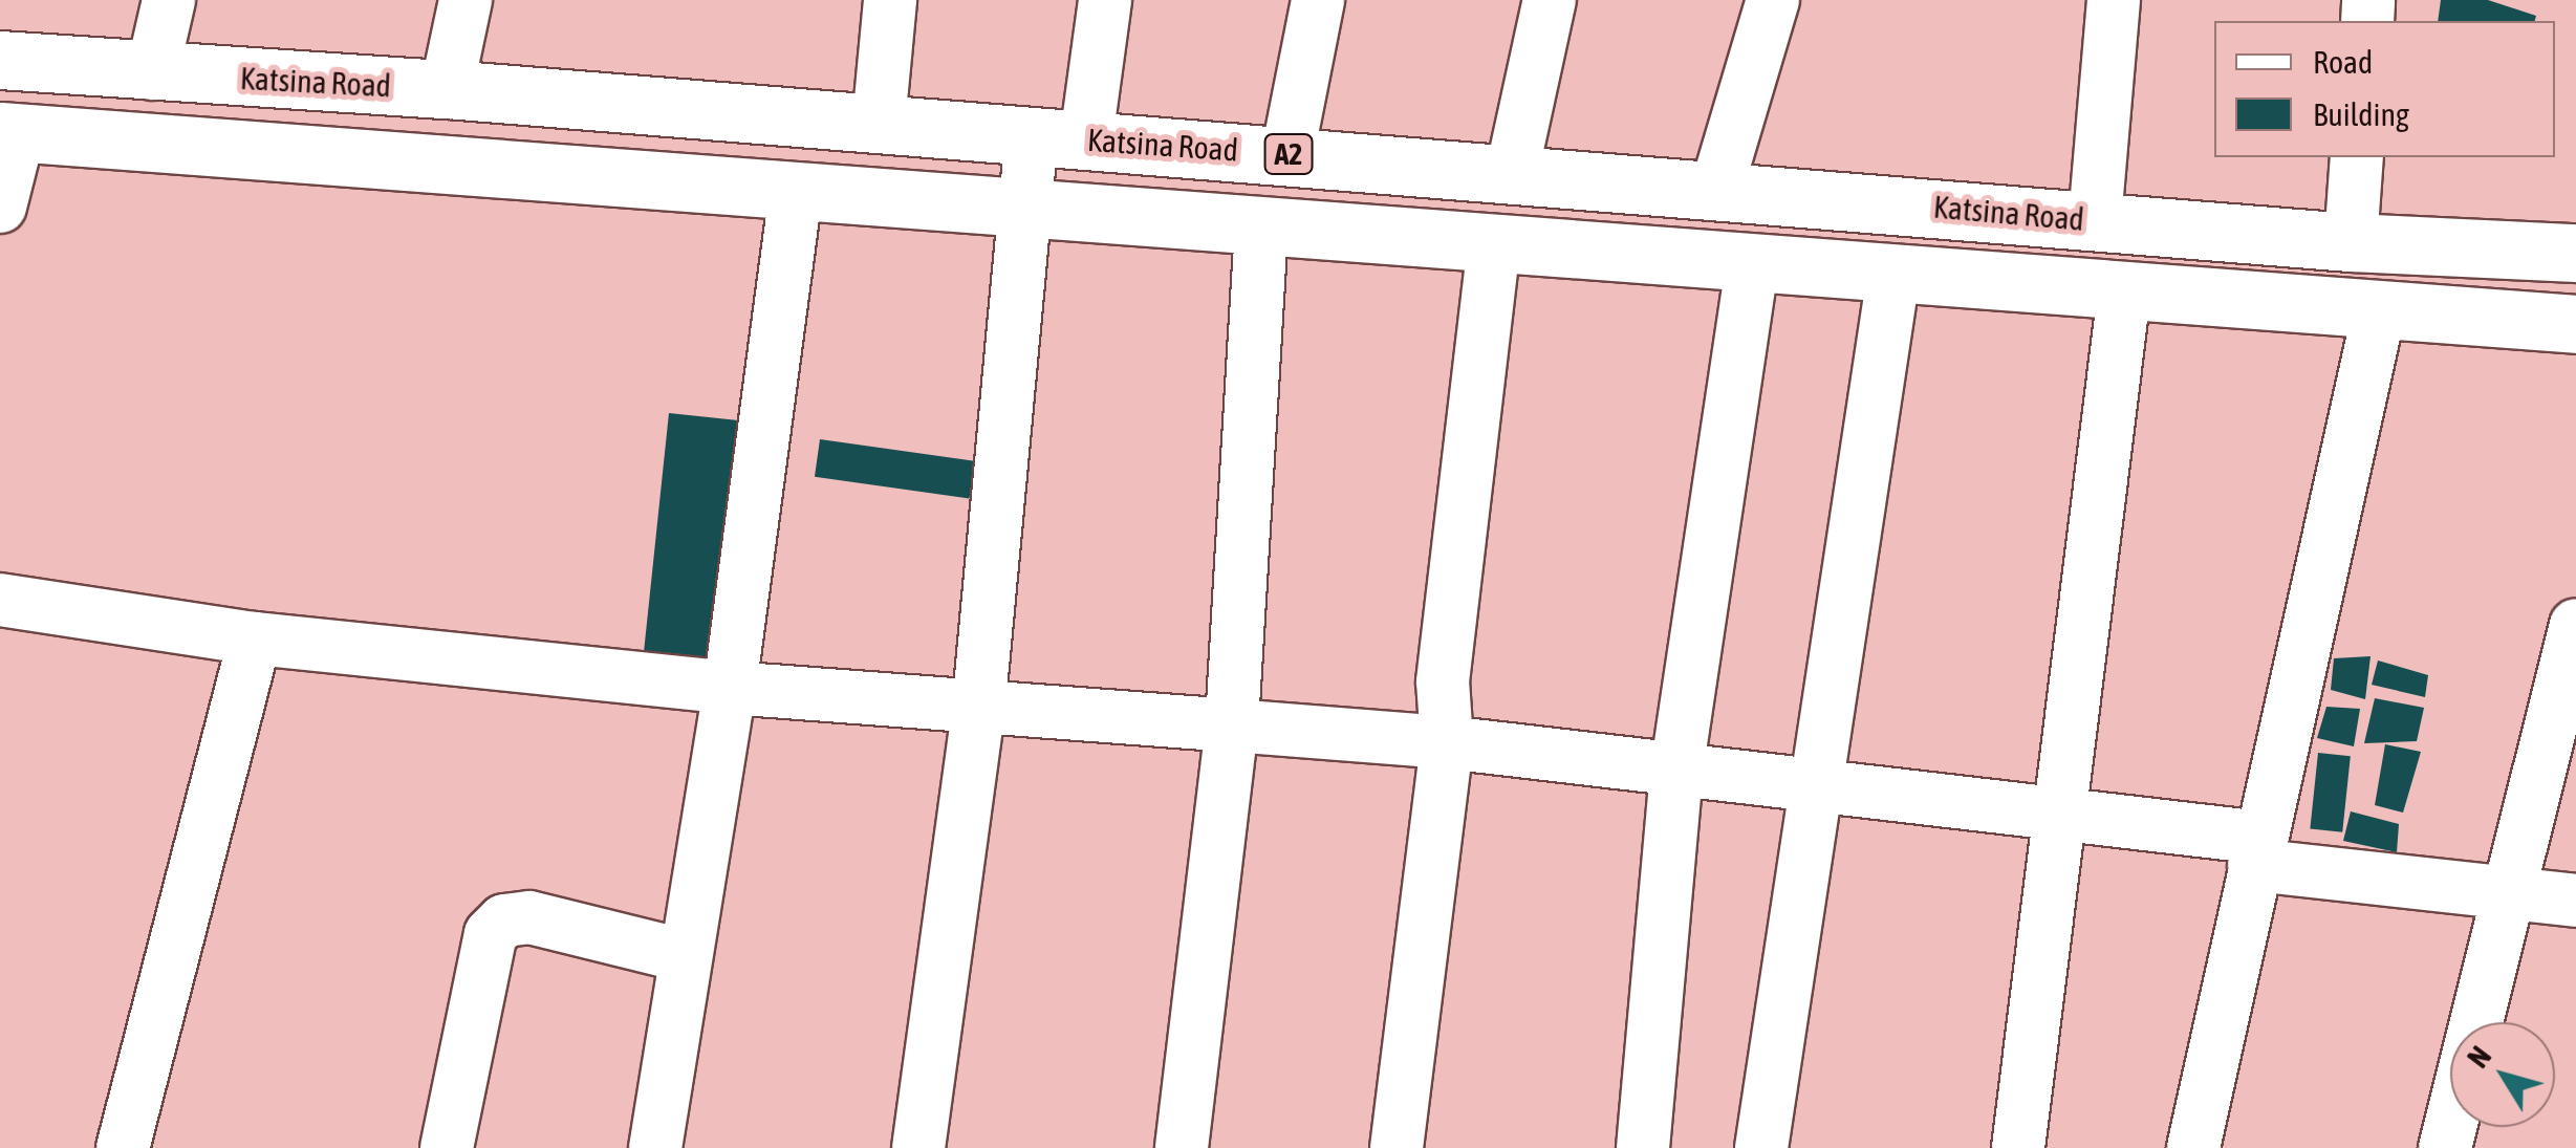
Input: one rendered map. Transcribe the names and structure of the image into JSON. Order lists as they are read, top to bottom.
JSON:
{
  "streets": {
    "highway": ["Katsina Road", "A2"]
  },
  "legend": ["Road", "Building"],
  "north": "top left"
}
